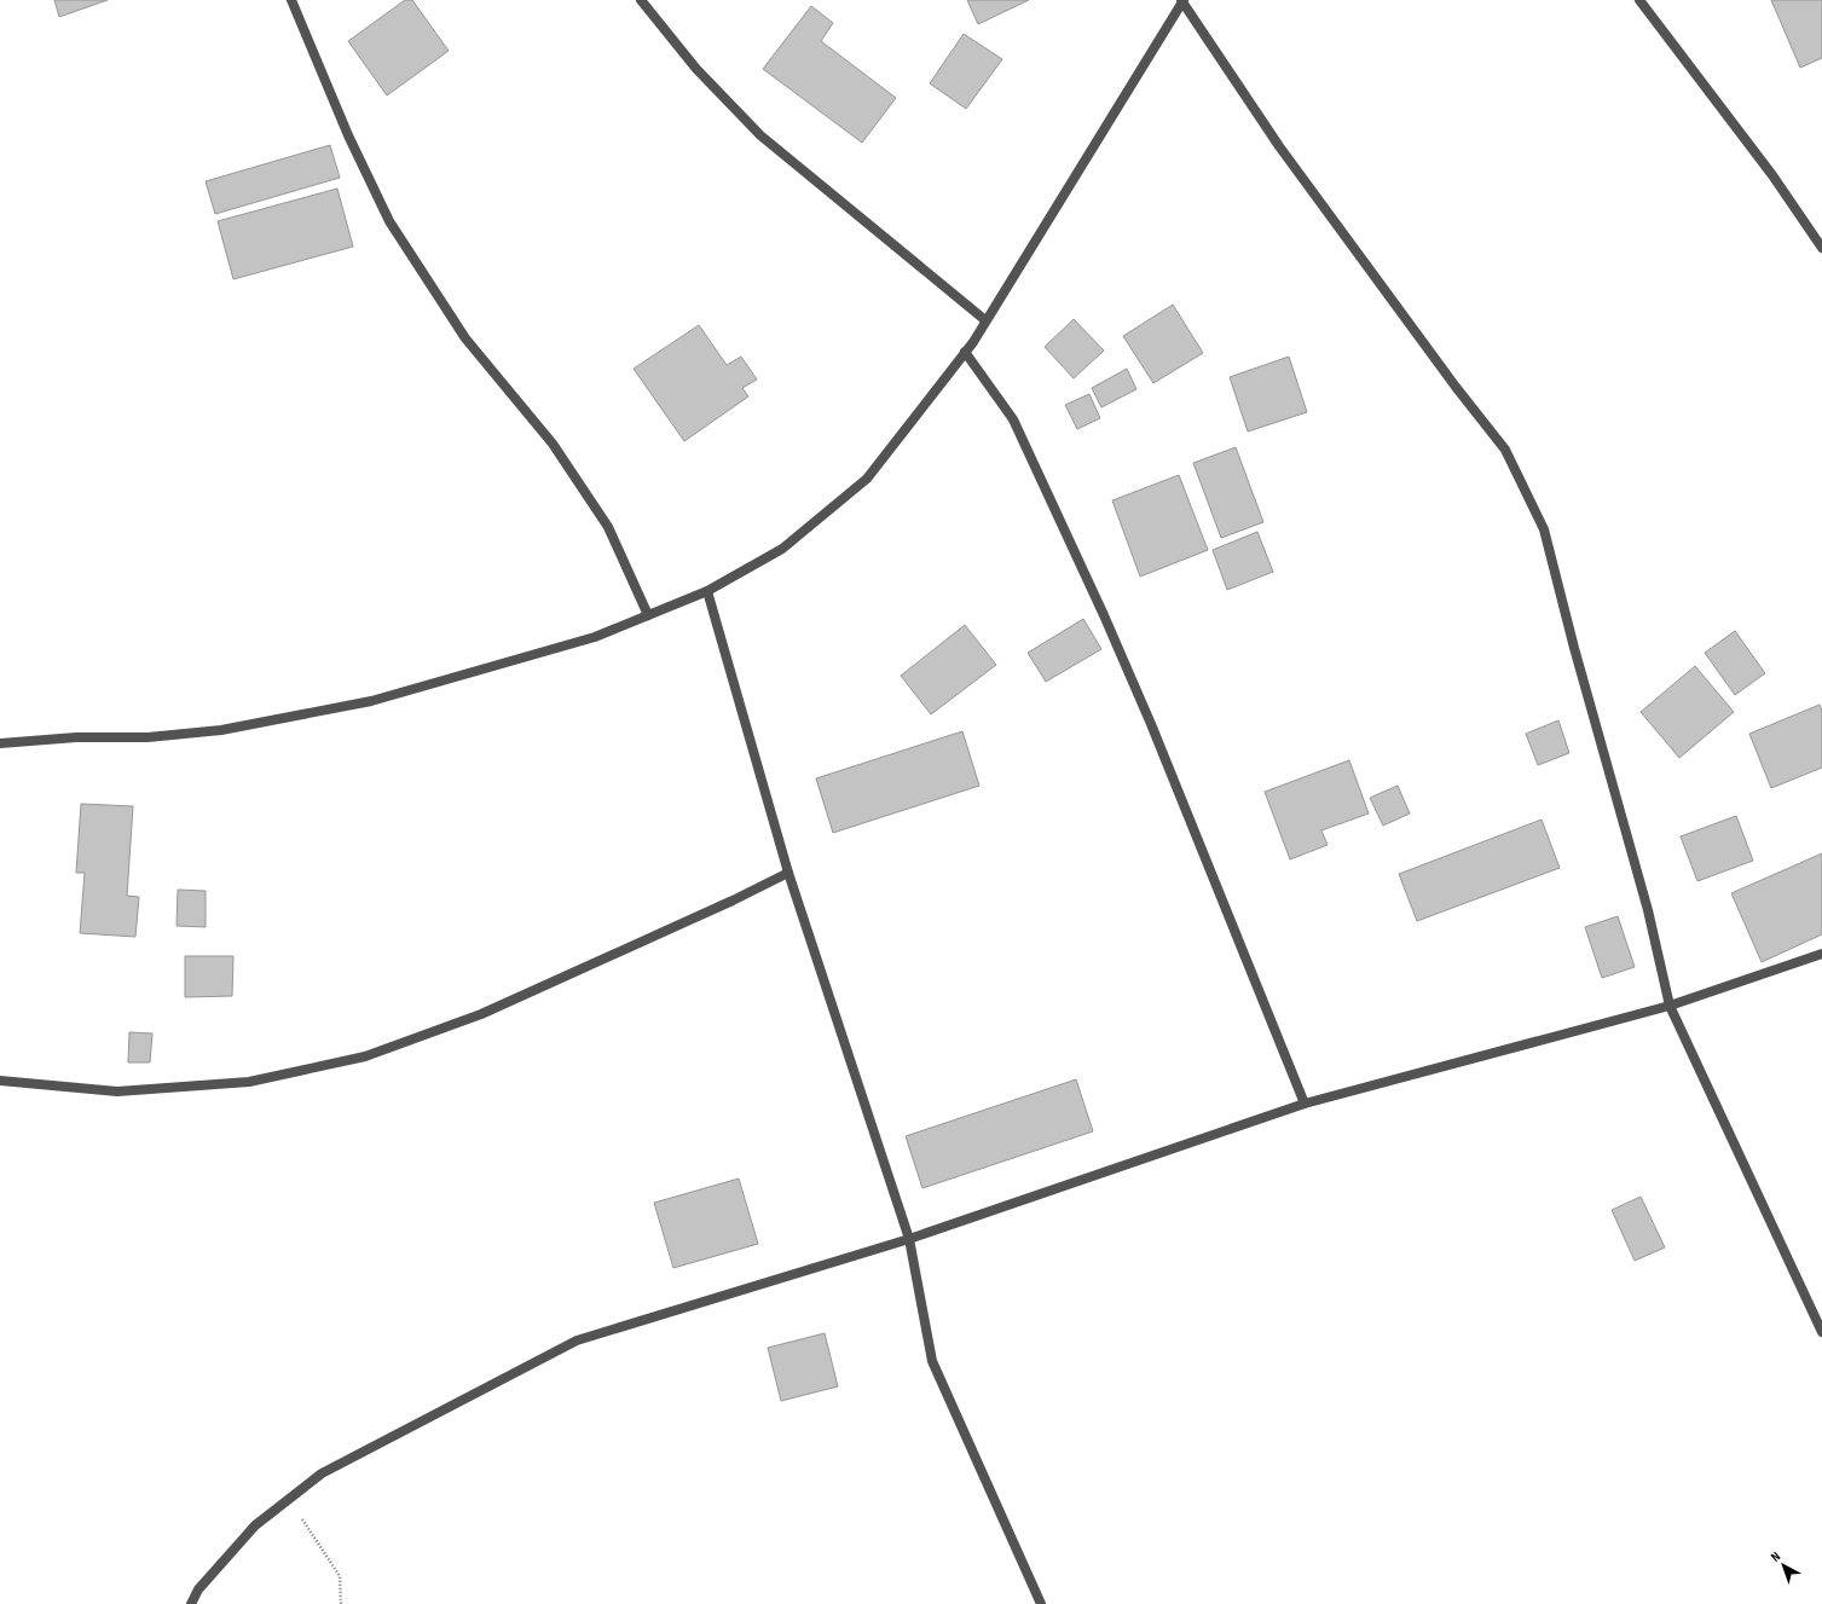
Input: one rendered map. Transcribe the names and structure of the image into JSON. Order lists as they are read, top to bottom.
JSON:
{
  "north": "top left"
}
